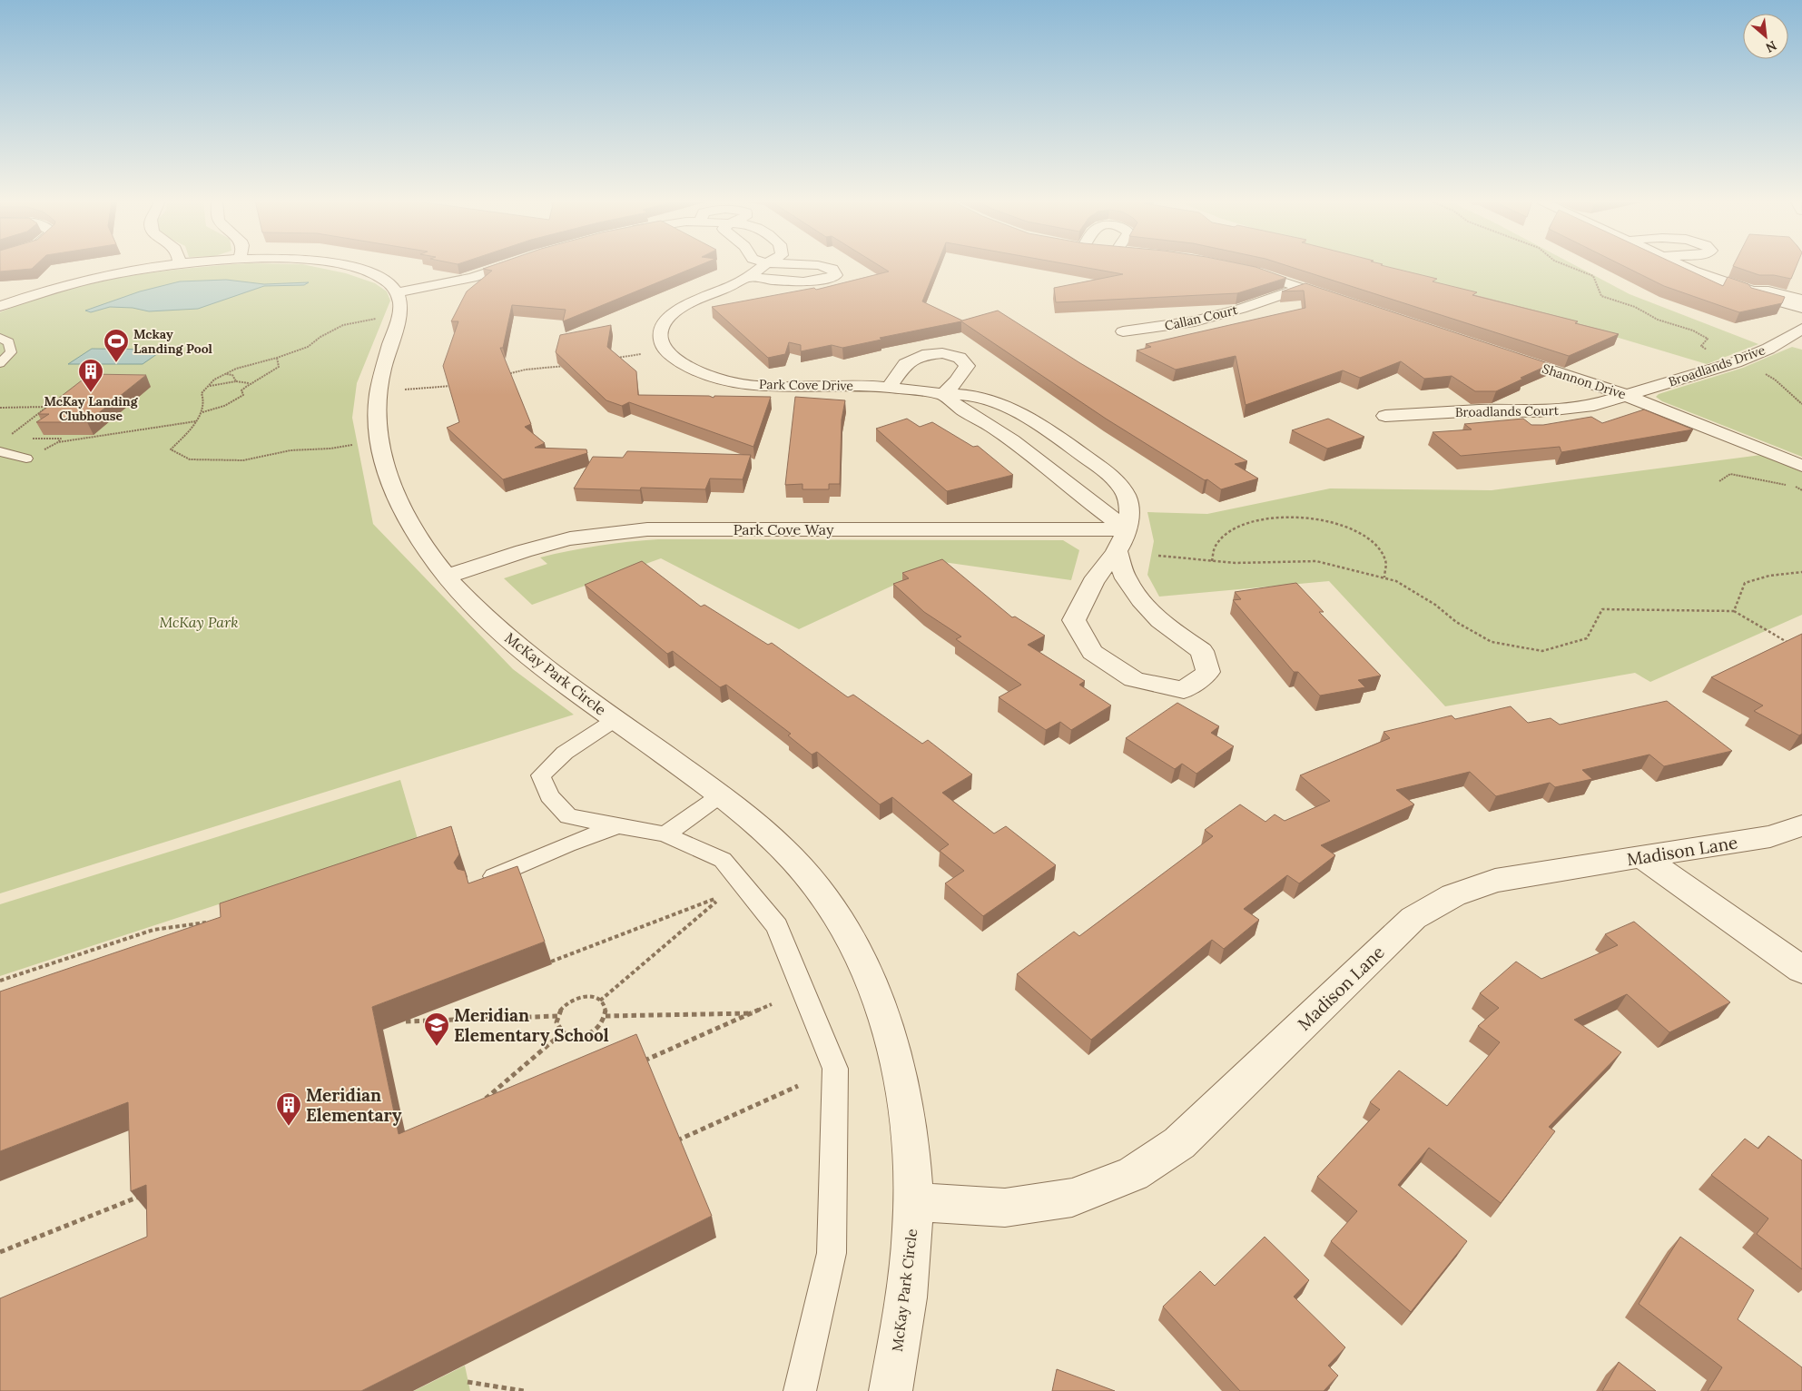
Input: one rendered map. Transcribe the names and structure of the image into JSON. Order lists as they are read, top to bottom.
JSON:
{
  "streets": {
    "street": [
      "Callan Court",
      "Broadlands Drive",
      "Shannon Drive",
      "Park Cove Drive",
      "Broadlands Court",
      "Park Cove Way",
      "McKay Park Circle",
      "Madison Lane"
    ]
  },
  "crossings": [
    ["Broadlands Drive", "Shannon Drive"],
    ["Broadlands Drive", "Broadlands Court"],
    ["Shannon Drive", "Broadlands Court"],
    ["Park Cove Drive", "Park Cove Way"],
    ["Park Cove Way", "McKay Park Circle"],
    ["McKay Park Circle", "Madison Lane"]
  ],
  "parks": ["McKay Park"],
  "places": {
    "sports": ["Mckay Landing Pool"],
    "building": ["McKay Landing Clubhouse", "Meridian Elementary"],
    "school or university": ["Meridian Elementary School"]
  },
  "north": "bottom right"
}
